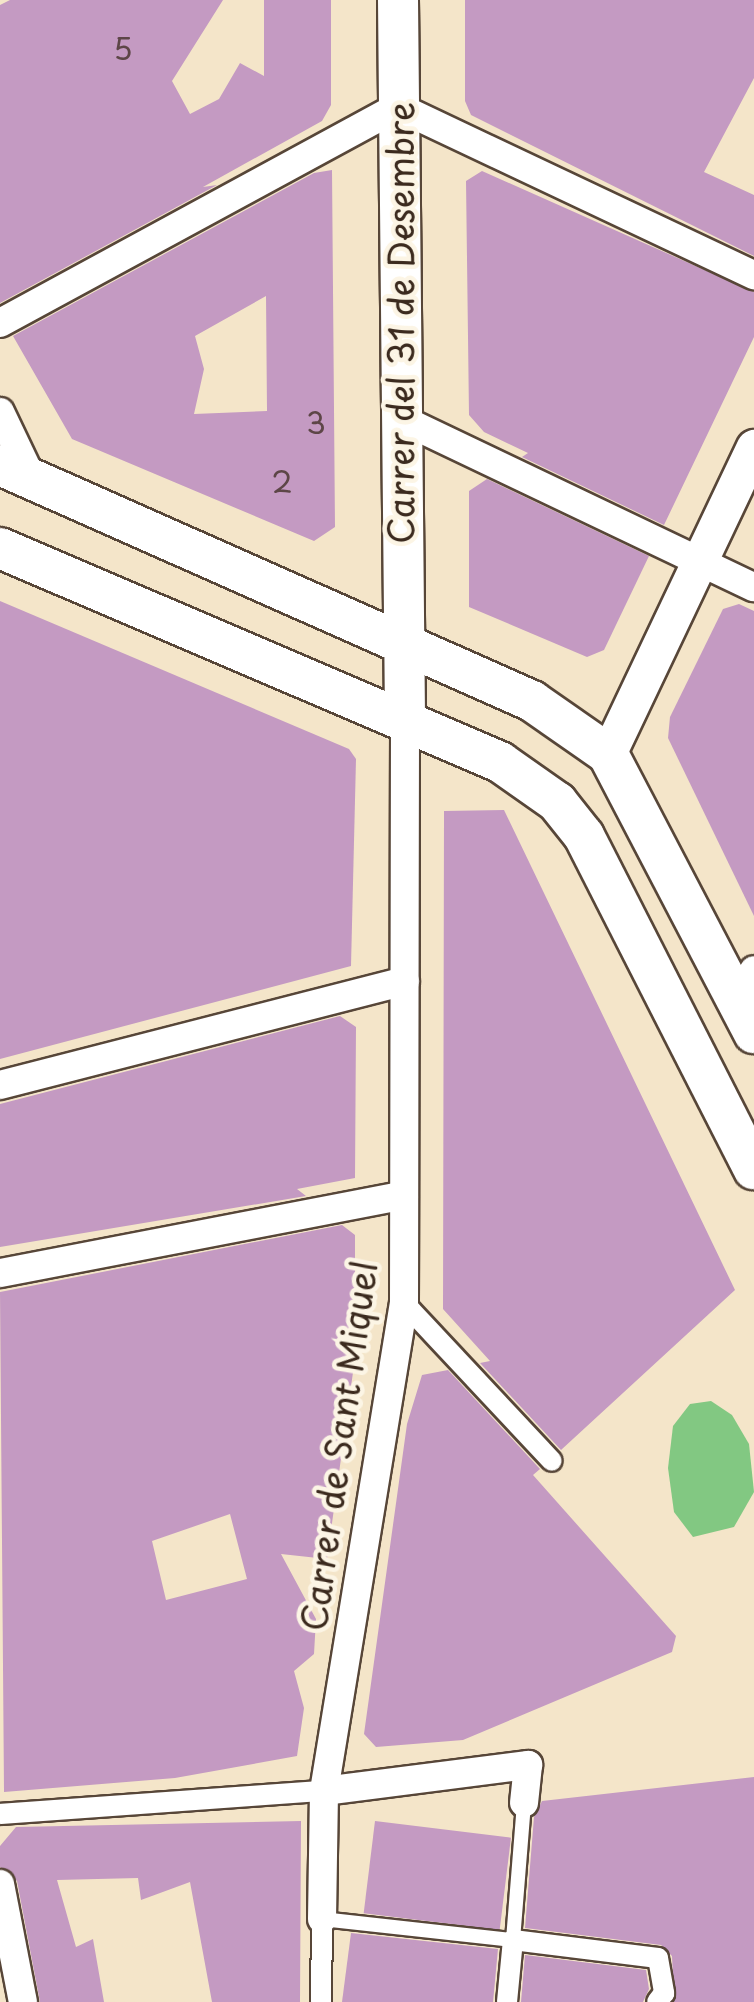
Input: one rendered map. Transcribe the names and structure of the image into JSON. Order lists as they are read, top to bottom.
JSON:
{
  "streets": {
    "main road": ["Carrer del 31 de Desembre"],
    "street": ["Carrer de Sant Miquel"]
  },
  "crossings": [
    ["Carrer del 31 de Desembre", "Carrer de Sant Miquel"]
  ],
  "house_numbers": ["5", "3", "2"]
}
